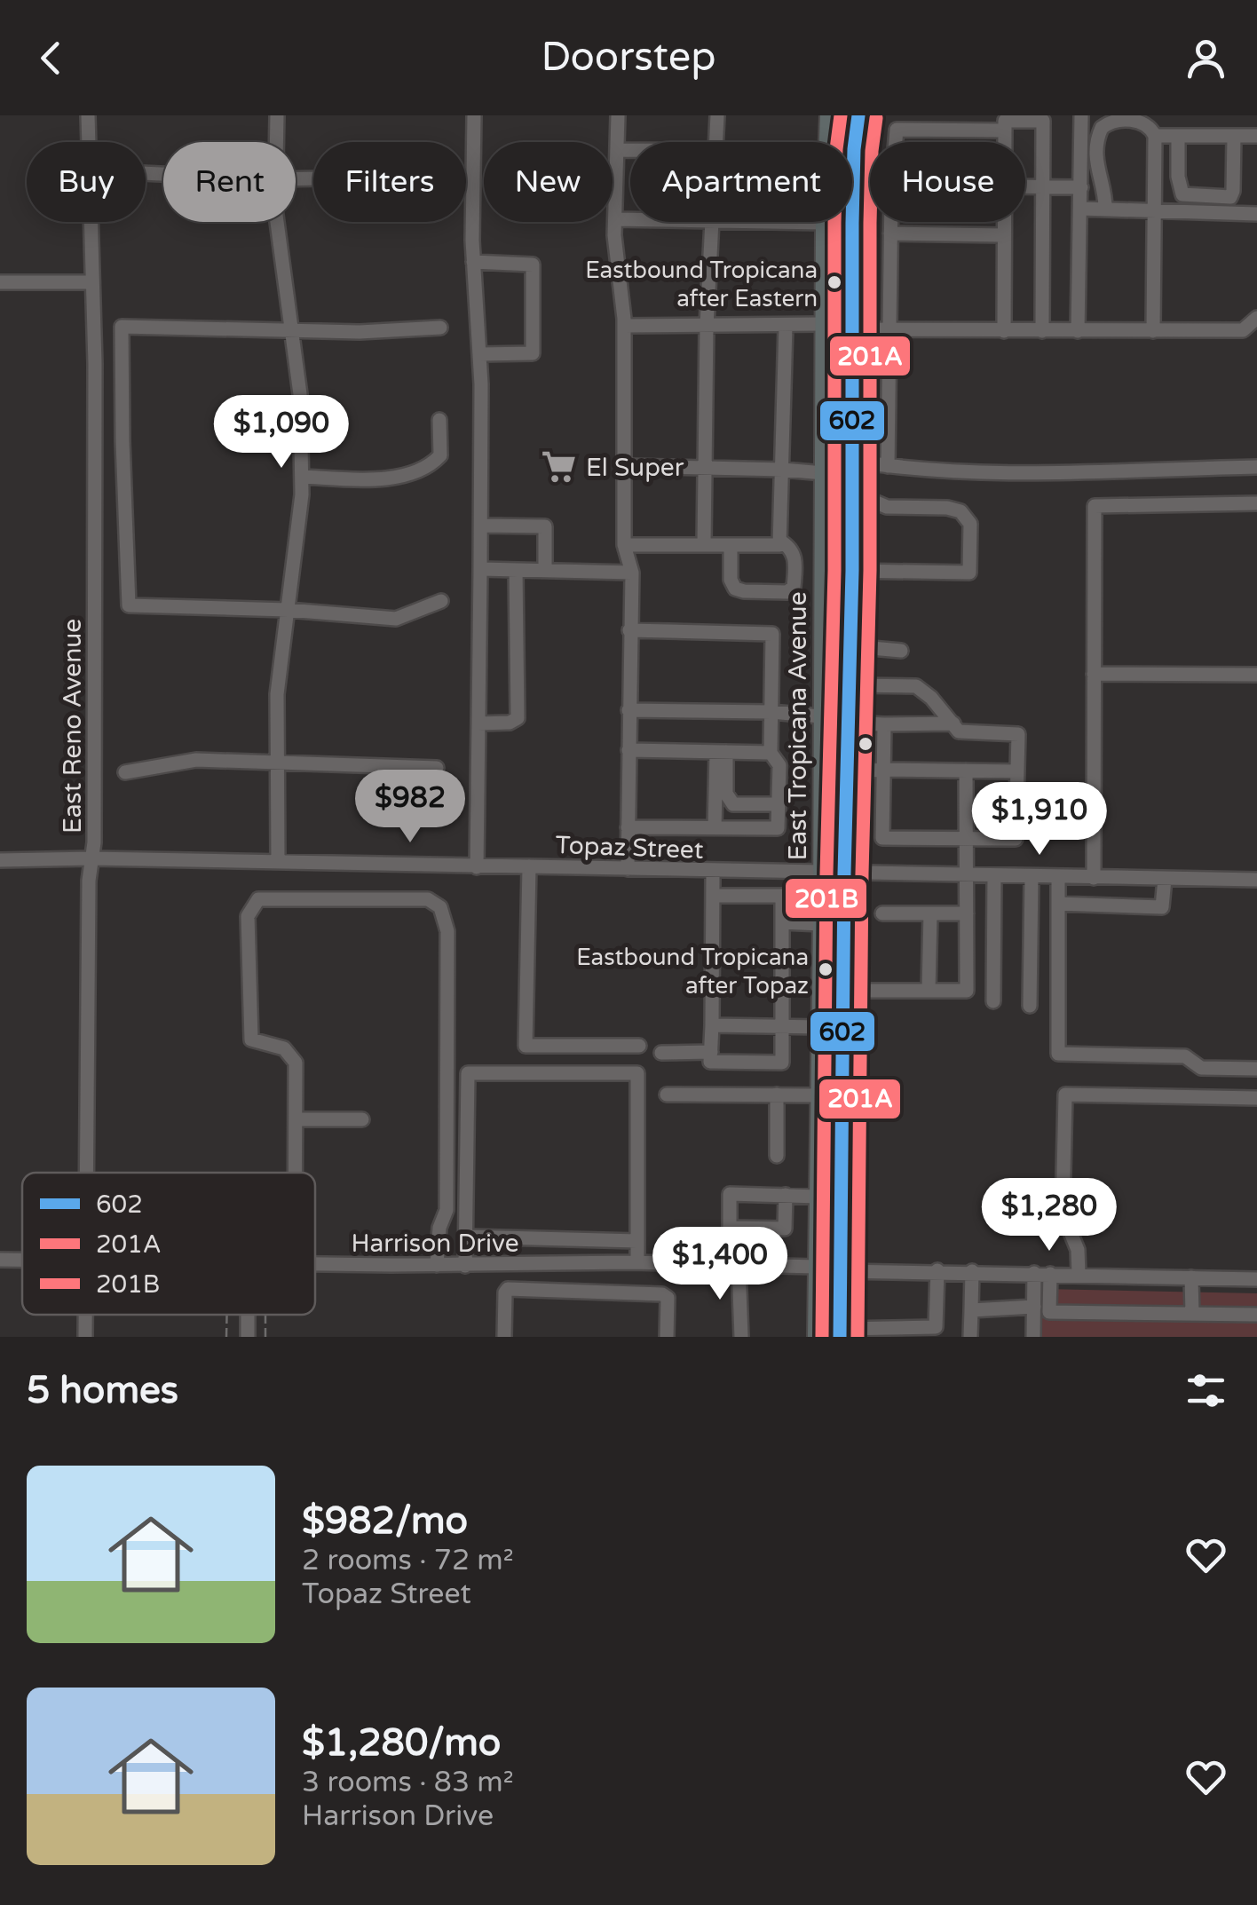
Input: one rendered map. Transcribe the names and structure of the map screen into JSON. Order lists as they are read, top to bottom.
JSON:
{
  "streets": {
    "main road": ["East Tropicana Avenue"],
    "street": ["East Reno Avenue", "Topaz Street", "Harrison Drive"]
  },
  "crossings": [
    ["East Reno Avenue", "Topaz Street"],
    ["East Tropicana Avenue", "Topaz Street"],
    ["East Tropicana Avenue", "Harrison Drive"]
  ],
  "places": {
    "other": ["Eastbound Tropicana after Eastern", "Eastbound Tropicana after Topaz"],
    "supermarket": ["El Super"]
  },
  "lines": ["transit line 602", "transit line 201B", "transit line 201A"],
  "legend": ["602", "201A", "201B"],
  "page": {
    "header": "Doorstep",
    "chip": [
      "Buy",
      "Rent",
      "Filters",
      "New",
      "Apartment",
      "House"
    ],
    "price": [
      "$1,090",
      "$982",
      "$1,910",
      "$1,280",
      "$1,400"
    ],
    "heading": "5 homes",
    "list": [
      {
        "name": "$982/mo",
        "note": "2 rooms · 72 m² · Topaz Street"
      },
      {
        "name": "$1,280/mo",
        "note": "3 rooms · 83 m² · Harrison Drive"
      }
    ]
  }
}
